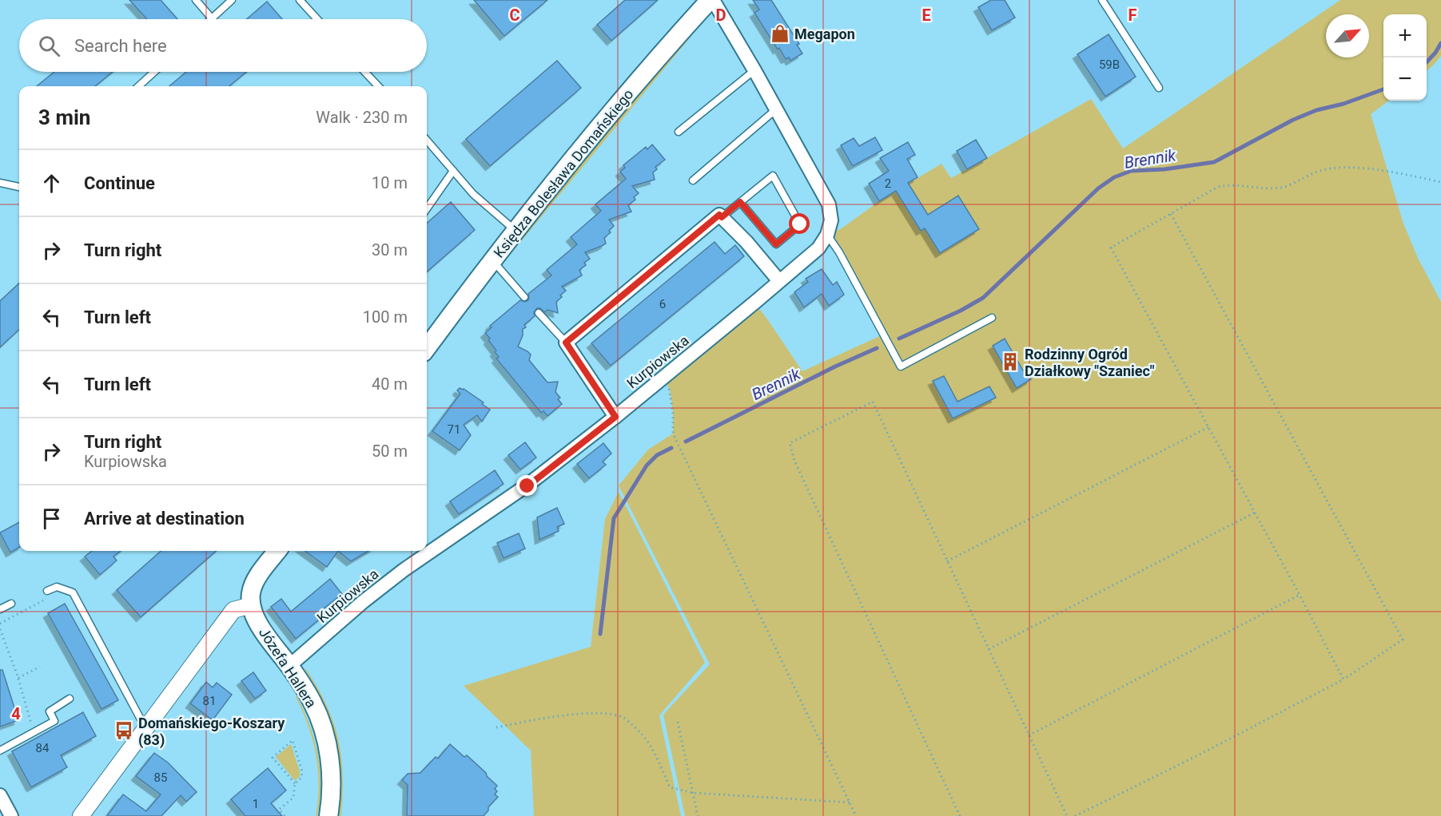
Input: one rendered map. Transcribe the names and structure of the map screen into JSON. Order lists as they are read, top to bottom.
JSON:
{
  "streets": {
    "main road": ["Księdza Bolesława Domańskiego", "Józefa Hallera"],
    "street": ["Kurpiowska"]
  },
  "crossings": [
    ["Kurpiowska", "Józefa Hallera"]
  ],
  "water": ["Brennik"],
  "places": {
    "shop": ["Megapon"],
    "building": ["Rodzinny Ogród Działkowy \"Szaniec\""],
    "bus stop": ["Domańskiego-Koszary (83)"]
  },
  "house_numbers": [
    "59B",
    "2",
    "6",
    "71",
    "81",
    "84",
    "85",
    "1"
  ],
  "north": "top right",
  "page": {
    "map_buttons": ["+", "−"],
    "search": "Search here",
    "heading": ["3 min", "Walk · 230 m"],
    "list": [
      ["Continue", "10 m"],
      ["Turn right", "30 m"],
      ["Turn left", "100 m"],
      ["Turn left", "40 m"],
      ["Turn right", "Kurpiowska", "50 m"],
      "Arrive at destination"
    ]
  },
  "grid": {
    "columns": [
      "C",
      "D",
      "E",
      "F"
    ],
    "rows": ["4"]
  }
}
